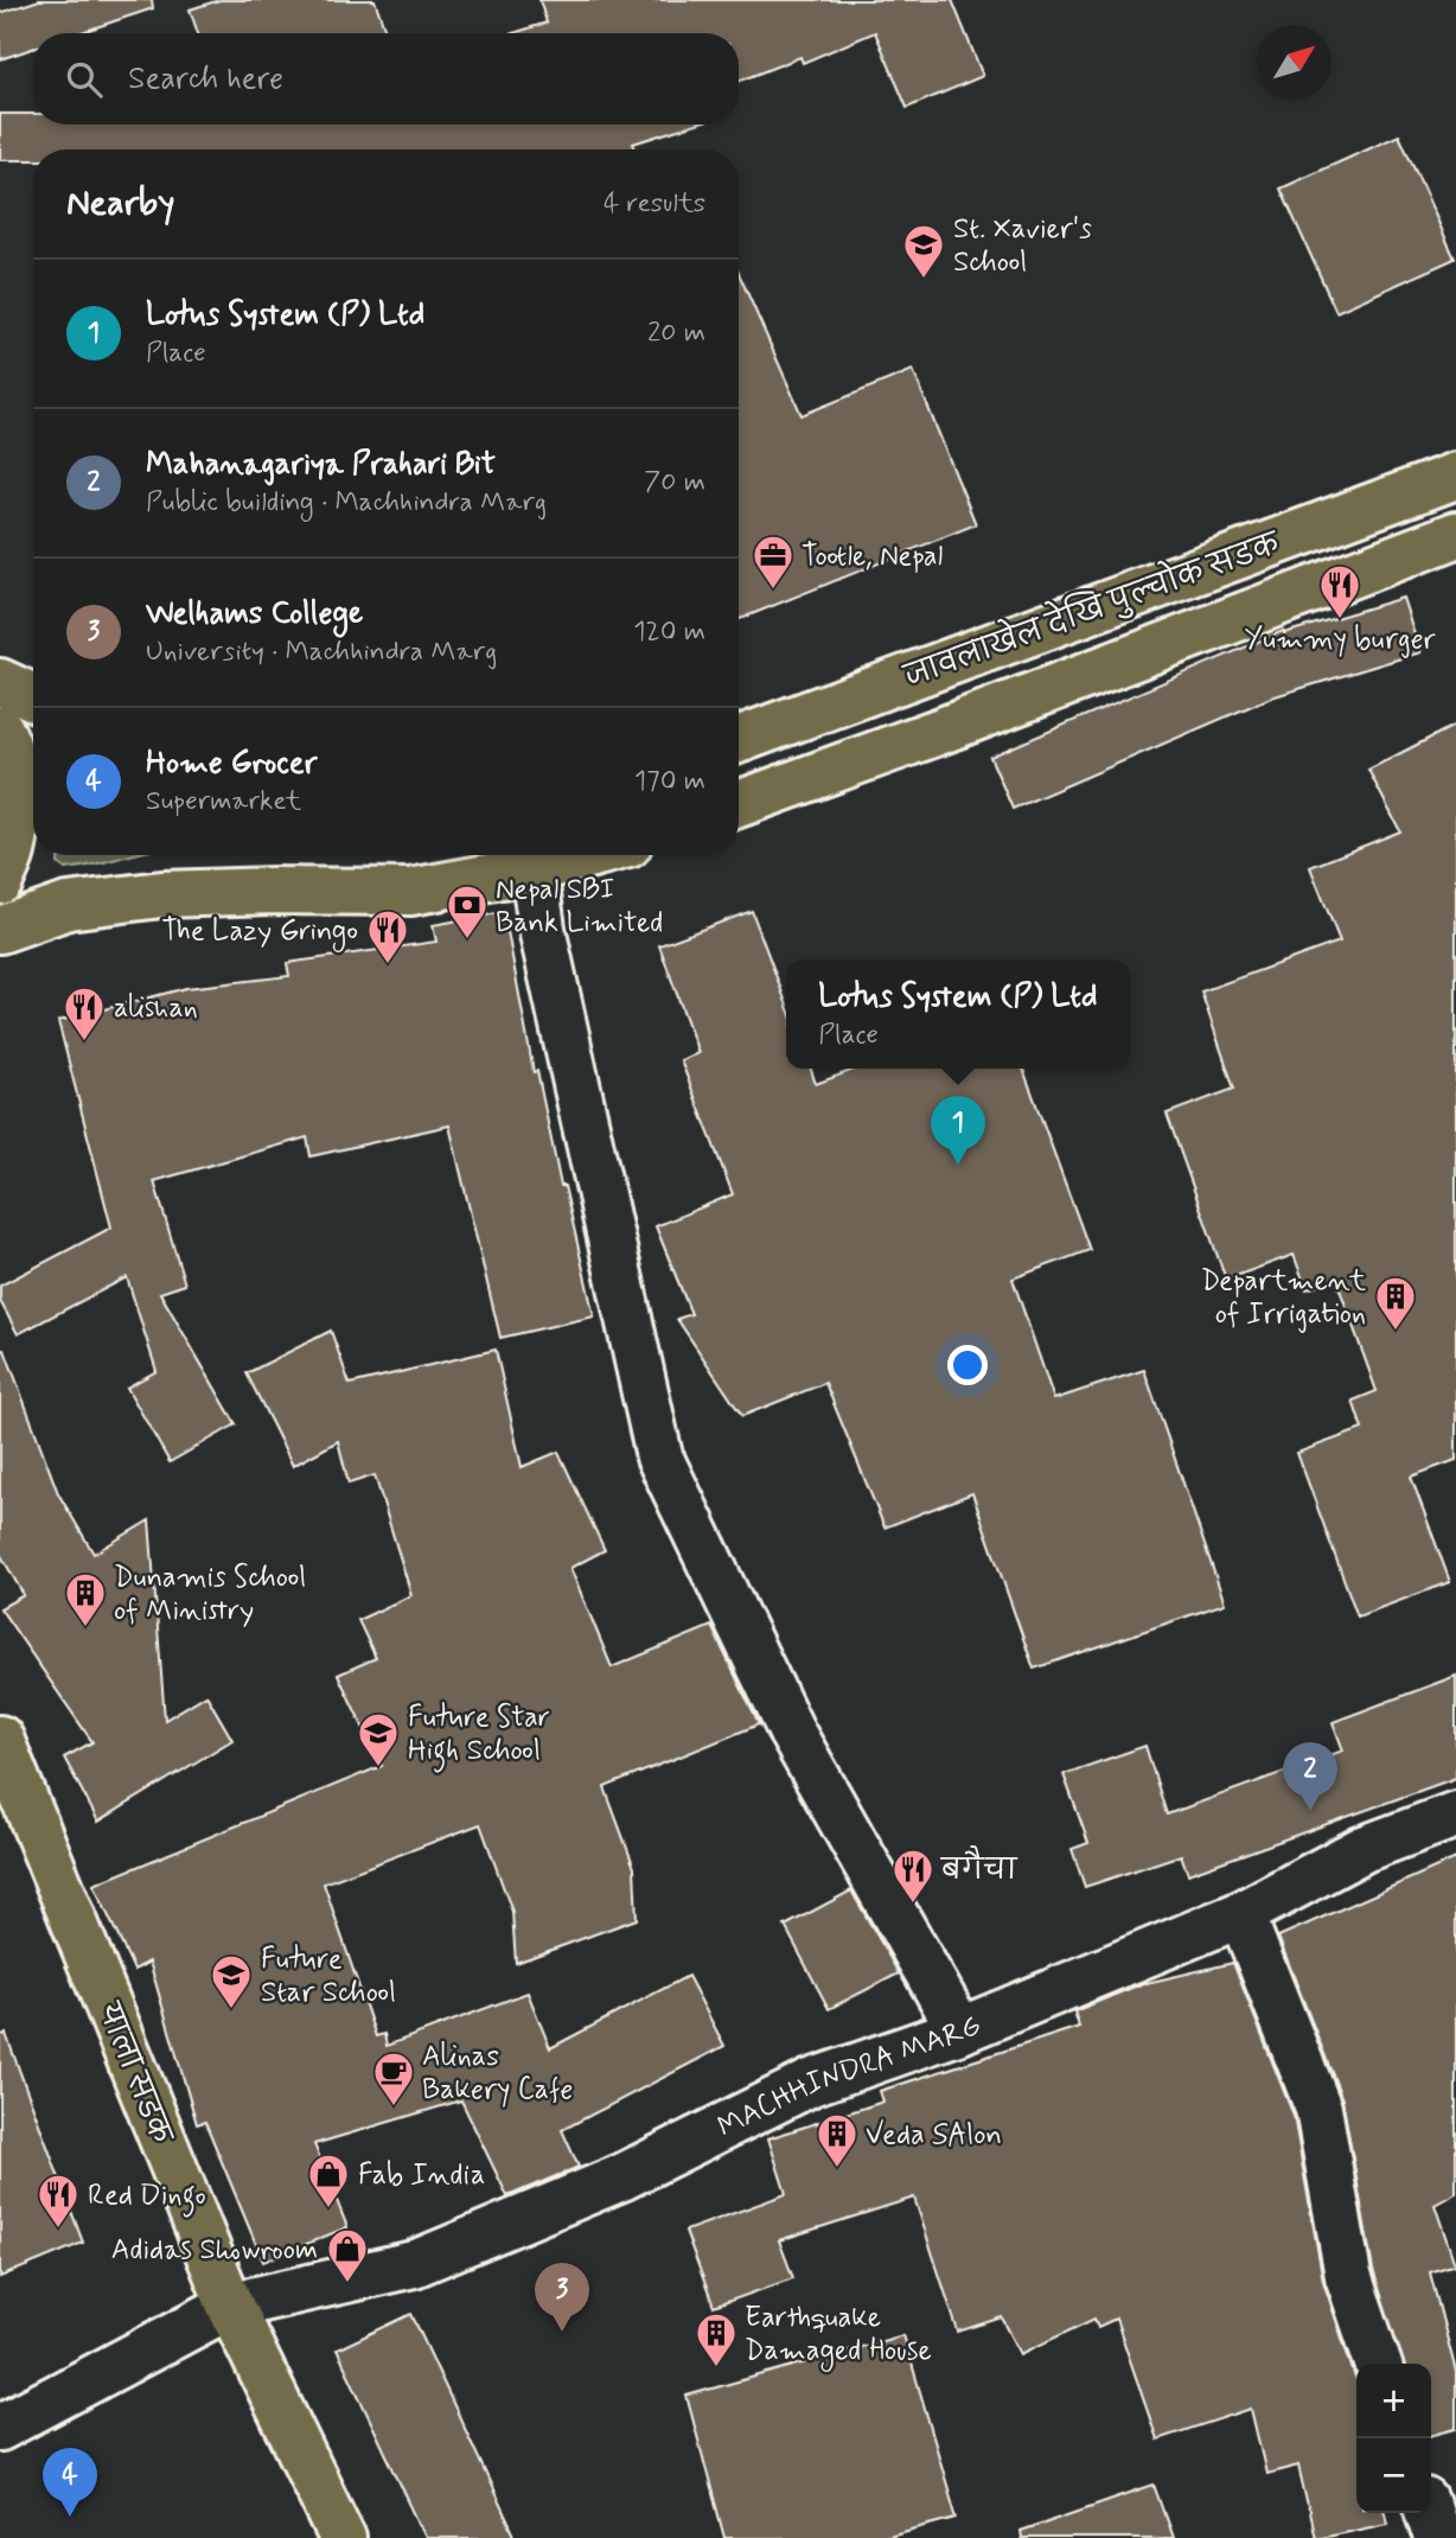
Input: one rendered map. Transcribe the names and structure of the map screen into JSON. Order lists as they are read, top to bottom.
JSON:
{
  "streets": {
    "main road": ["जावलाखेल देखि पुल्चोक सडक", "याला सडक"],
    "street": ["MACHHINDRA MARG"]
  },
  "crossings": [
    ["याला सडक", "MACHHINDRA MARG"]
  ],
  "places": {
    "school or university": ["St. Xavier's School", "Future Star High School", "Future Star School"],
    "office": ["Tootle, Nepal"],
    "restaurant": [
      "Yummy burger",
      "The Lazy Gringo",
      "alishan",
      "बगैचा",
      "Red Dingo"
    ],
    "bank": ["Nepal SBI Bank Limited"],
    "building": [
      "Department of Irrigation",
      "Dunamis School of Ministry",
      "Veda SAlon",
      "Earthquake Damaged House"
    ],
    "cafe": ["Alinas Bakery Cafe"],
    "shop": ["Fab India", "Adidas Showroom"]
  },
  "north": "top right",
  "page": {
    "search": "Search here",
    "heading": ["Nearby", "4 results"],
    "list": [
      {
        "mark": "1",
        "name": "Lotus System (P) Ltd",
        "note": "Place",
        "value": "20 m"
      },
      {
        "mark": "2",
        "name": "Mahanagariya Prahari Bit",
        "note": "Public building · Machhindra Marg",
        "value": "70 m"
      },
      {
        "mark": "3",
        "name": "Welhams College",
        "note": "University · Machhindra Marg",
        "value": "120 m"
      },
      {
        "mark": "4",
        "name": "Home Grocer",
        "note": "Supermarket",
        "value": "170 m"
      }
    ],
    "popup": ["Lotus System (P) Ltd", "Place"],
    "pins": [
      "1",
      "2",
      "3",
      "4"
    ],
    "map_buttons": ["+", "−"]
  }
}
